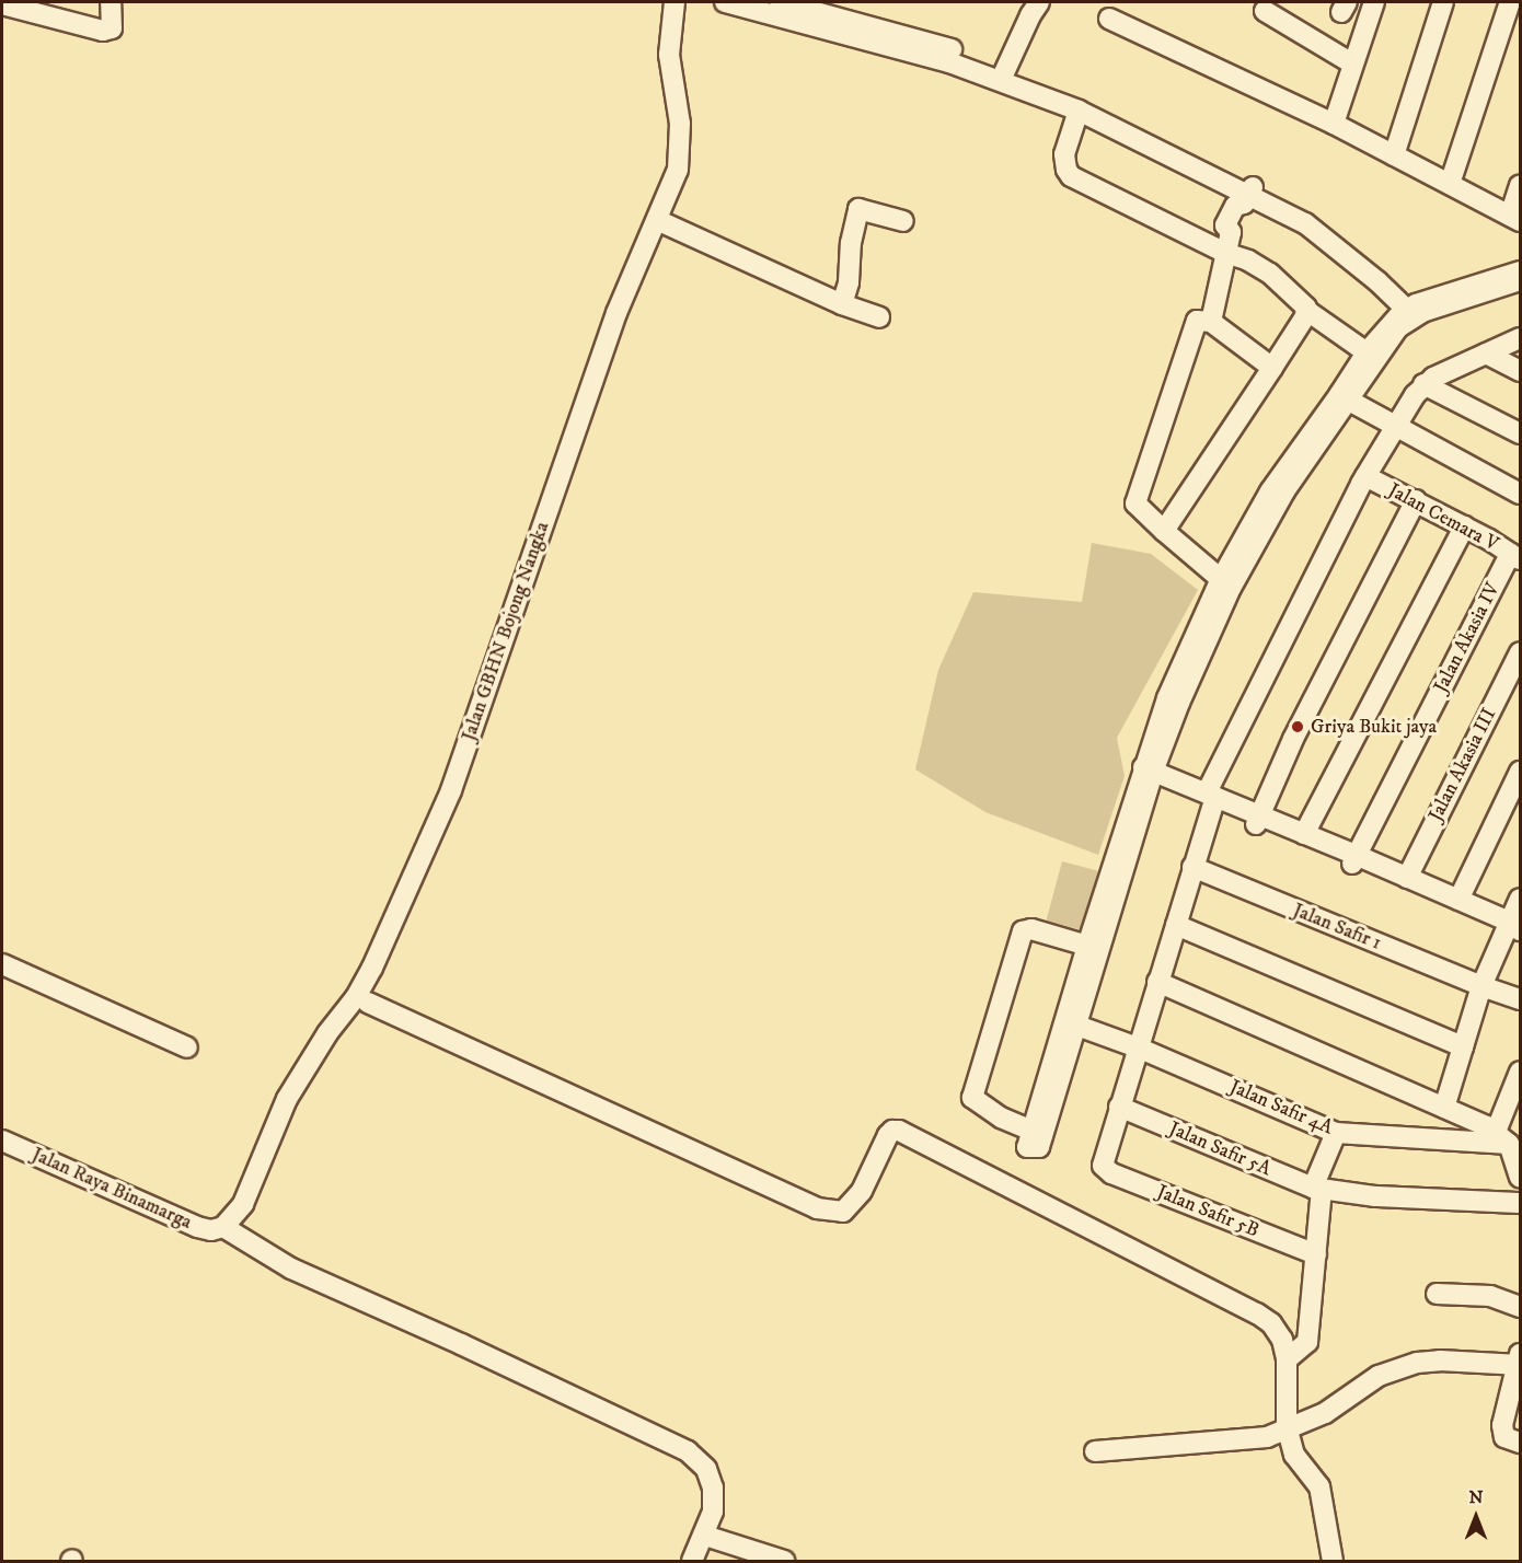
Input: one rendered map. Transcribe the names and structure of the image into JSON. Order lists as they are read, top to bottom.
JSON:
{
  "streets": {
    "street": [
      "Jalan Cemara V",
      "Jalan GBHN Bojong Nangka",
      "Jalan Akasia IV",
      "Jalan Akasia III",
      "Jalan Safir 1",
      "Jalan Safir 4A",
      "Jalan Safir 5A",
      "Jalan Raya Binamarga",
      "Jalan Safir 5B"
    ]
  },
  "crossings": [
    ["Jalan Cemara V", "Jalan Akasia IV"],
    ["Jalan GBHN Bojong Nangka", "Jalan Raya Binamarga"],
    ["Jalan Safir 5A", "Jalan Safir 5B"]
  ],
  "places": ["Griya Bukit jaya"],
  "north": "top"
}
